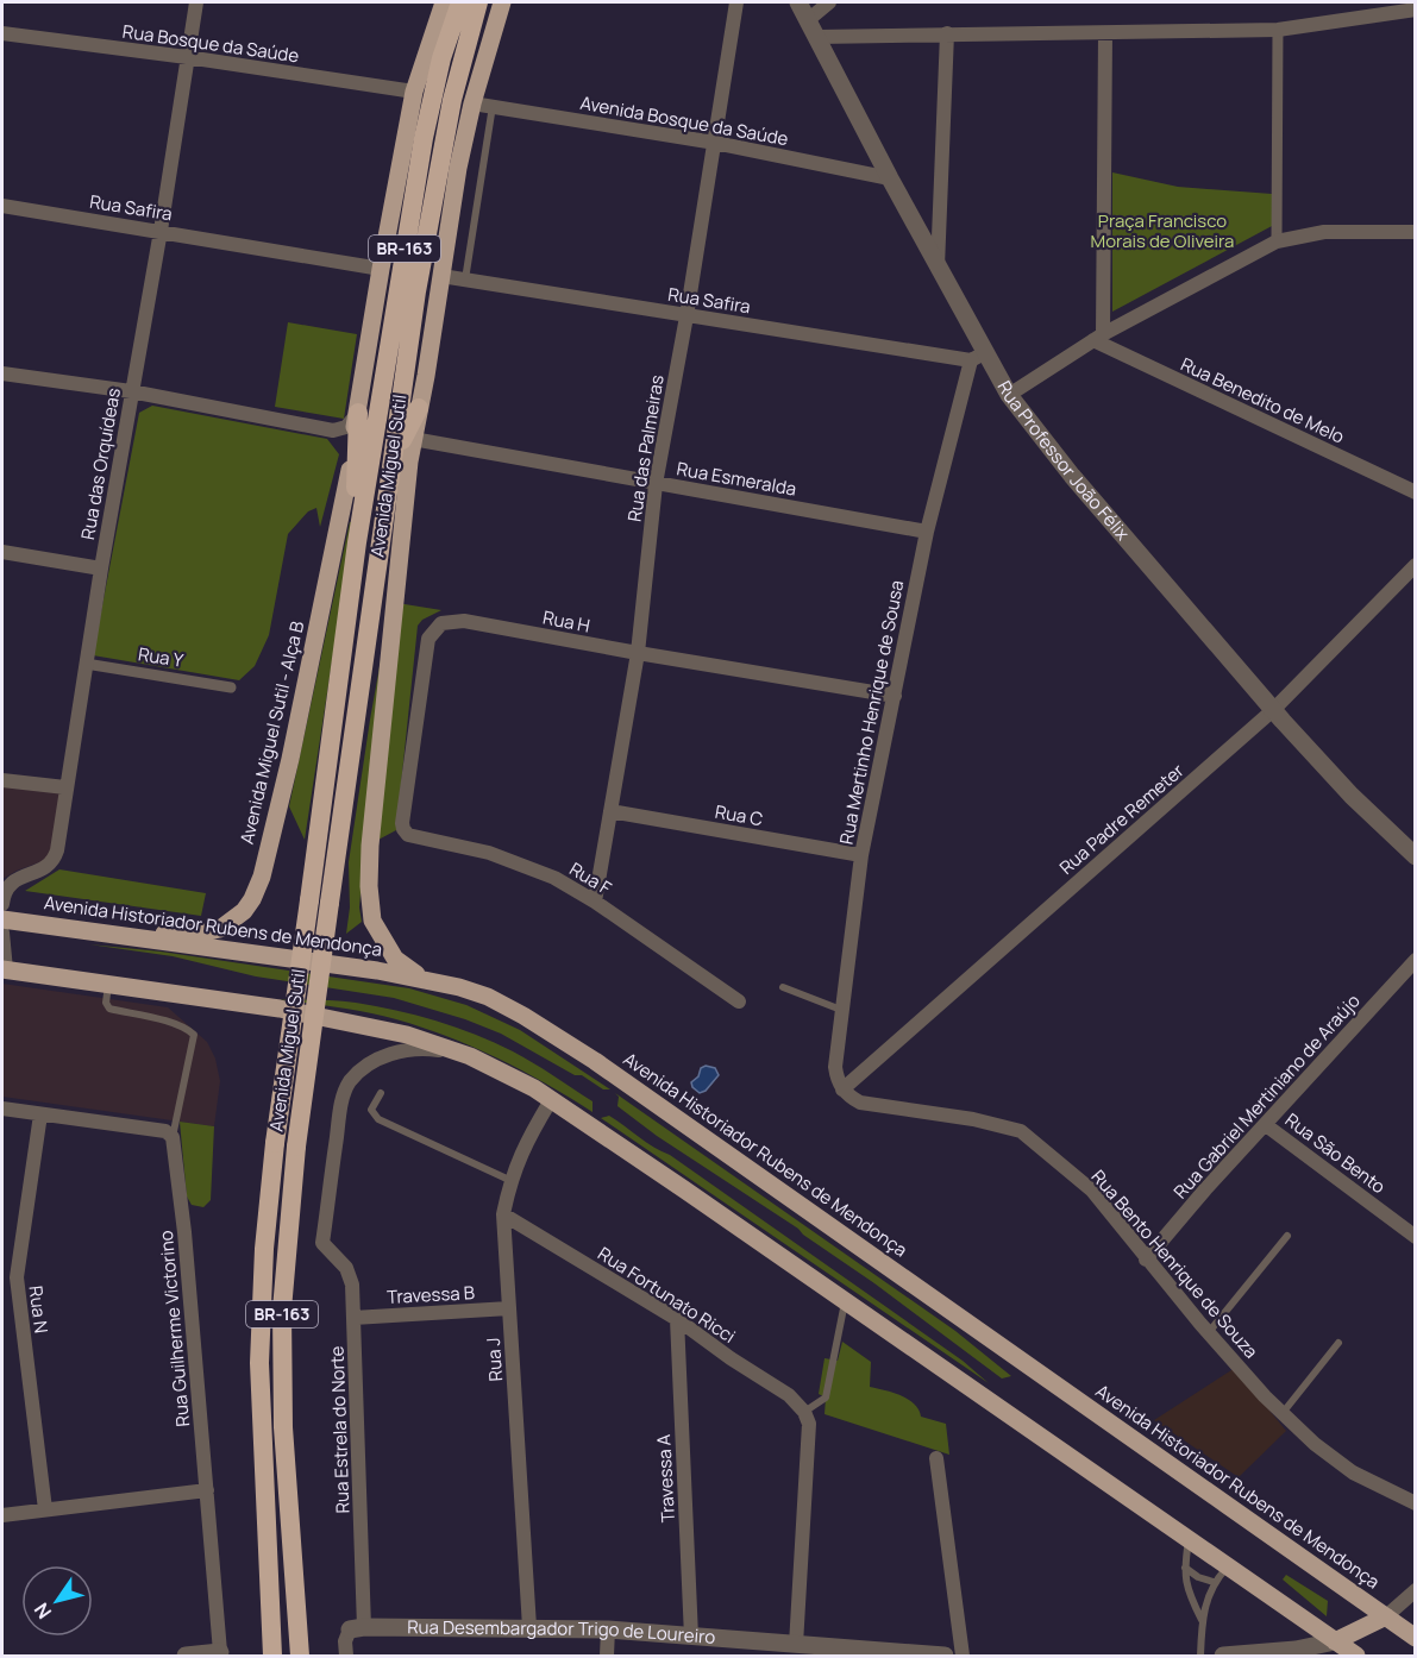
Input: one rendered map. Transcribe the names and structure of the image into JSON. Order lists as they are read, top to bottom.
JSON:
{
  "streets": {
    "highway": ["BR-163", "Avenida Miguel Sutil"],
    "main road": ["Avenida Miguel Sutil - Alça B", "Avenida Historiador Rubens de Mendonça"],
    "street": [
      "Rua Bosque da Saúde",
      "Avenida Bosque da Saúde",
      "Rua Safira",
      "Rua Benedito de Melo",
      "Rua das Palmeiras",
      "Rua Professor João Félix",
      "Rua das Orquídeas",
      "Rua Esmeralda",
      "Rua H",
      "Rua Y",
      "Rua Mertinho Henrique de Sousa",
      "Rua C",
      "Rua Padre Remeter",
      "Rua F",
      "Rua Gabriel Mertiniano de Araújo",
      "Rua São Bento",
      "Rua Bento Henrique de Souza",
      "Travessa B",
      "Rua Fortunato Ricci",
      "Rua N",
      "Rua Guilherme Victorino",
      "Rua J",
      "Rua Estrela do Norte",
      "Travessa A",
      "Rua Desembargador Trigo de Loureiro"
    ]
  },
  "crossings": [
    ["Rua Bosque da Saúde", "Rua das Orquídeas"],
    ["Avenida Bosque da Saúde", "Rua das Palmeiras"],
    ["Avenida Bosque da Saúde", "Rua Professor João Félix"],
    ["Avenida Bosque da Saúde", "Avenida Miguel Sutil"],
    ["Rua Safira", "Rua das Palmeiras"],
    ["Rua Safira", "Rua Professor João Félix"],
    ["Rua Safira", "Rua das Orquídeas"],
    ["Rua Safira", "Avenida Miguel Sutil"],
    ["Rua Safira", "Rua Mertinho Henrique de Sousa"],
    ["BR-163", "Avenida Miguel Sutil"],
    ["Rua das Palmeiras", "Rua Esmeralda"],
    ["Rua das Palmeiras", "Rua H"],
    ["Rua das Palmeiras", "Rua C"],
    ["Rua das Palmeiras", "Rua F"],
    ["Rua Professor João Félix", "Rua Mertinho Henrique de Sousa"],
    ["Rua Professor João Félix", "Rua Padre Remeter"],
    ["Rua das Orquídeas", "Rua Y"],
    ["Avenida Miguel Sutil", "Rua Esmeralda"],
    ["Avenida Miguel Sutil", "Avenida Historiador Rubens de Mendonça"],
    ["Rua Esmeralda", "Rua Mertinho Henrique de Sousa"],
    ["Rua H", "Rua Mertinho Henrique de Sousa"],
    ["Rua H", "Rua F"],
    ["Rua Mertinho Henrique de Sousa", "Rua C"],
    ["Rua Mertinho Henrique de Sousa", "Rua Padre Remeter"],
    ["Rua Mertinho Henrique de Sousa", "Rua Bento Henrique de Souza"],
    ["Avenida Miguel Sutil - Alça B", "Avenida Historiador Rubens de Mendonça"],
    ["Rua Padre Remeter", "Rua Bento Henrique de Souza"],
    ["Rua Gabriel Mertiniano de Araújo", "Rua São Bento"],
    ["Rua Gabriel Mertiniano de Araújo", "Rua Bento Henrique de Souza"],
    ["Travessa B", "Rua J"],
    ["Travessa B", "Rua Estrela do Norte"],
    ["Rua Fortunato Ricci", "Rua J"],
    ["Rua Fortunato Ricci", "Travessa A"],
    ["Rua J", "Rua Desembargador Trigo de Loureiro"],
    ["Rua Estrela do Norte", "Rua Desembargador Trigo de Loureiro"],
    ["Travessa A", "Rua Desembargador Trigo de Loureiro"]
  ],
  "parks": ["Praça Francisco Morais de Oliveira"],
  "north": "bottom left"
}
